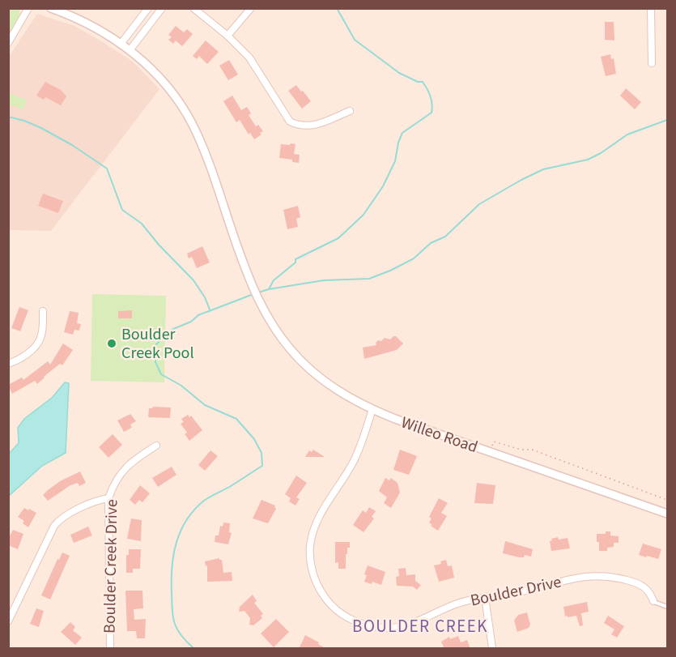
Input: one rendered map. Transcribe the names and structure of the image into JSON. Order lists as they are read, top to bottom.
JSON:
{
  "streets": {
    "street": ["Willeo Road", "Boulder Creek Drive", "Boulder Drive"]
  },
  "crossings": [
    ["Willeo Road", "Boulder Drive"]
  ],
  "districts": ["BOULDER CREEK"],
  "places": ["Boulder Creek Pool"]
}
